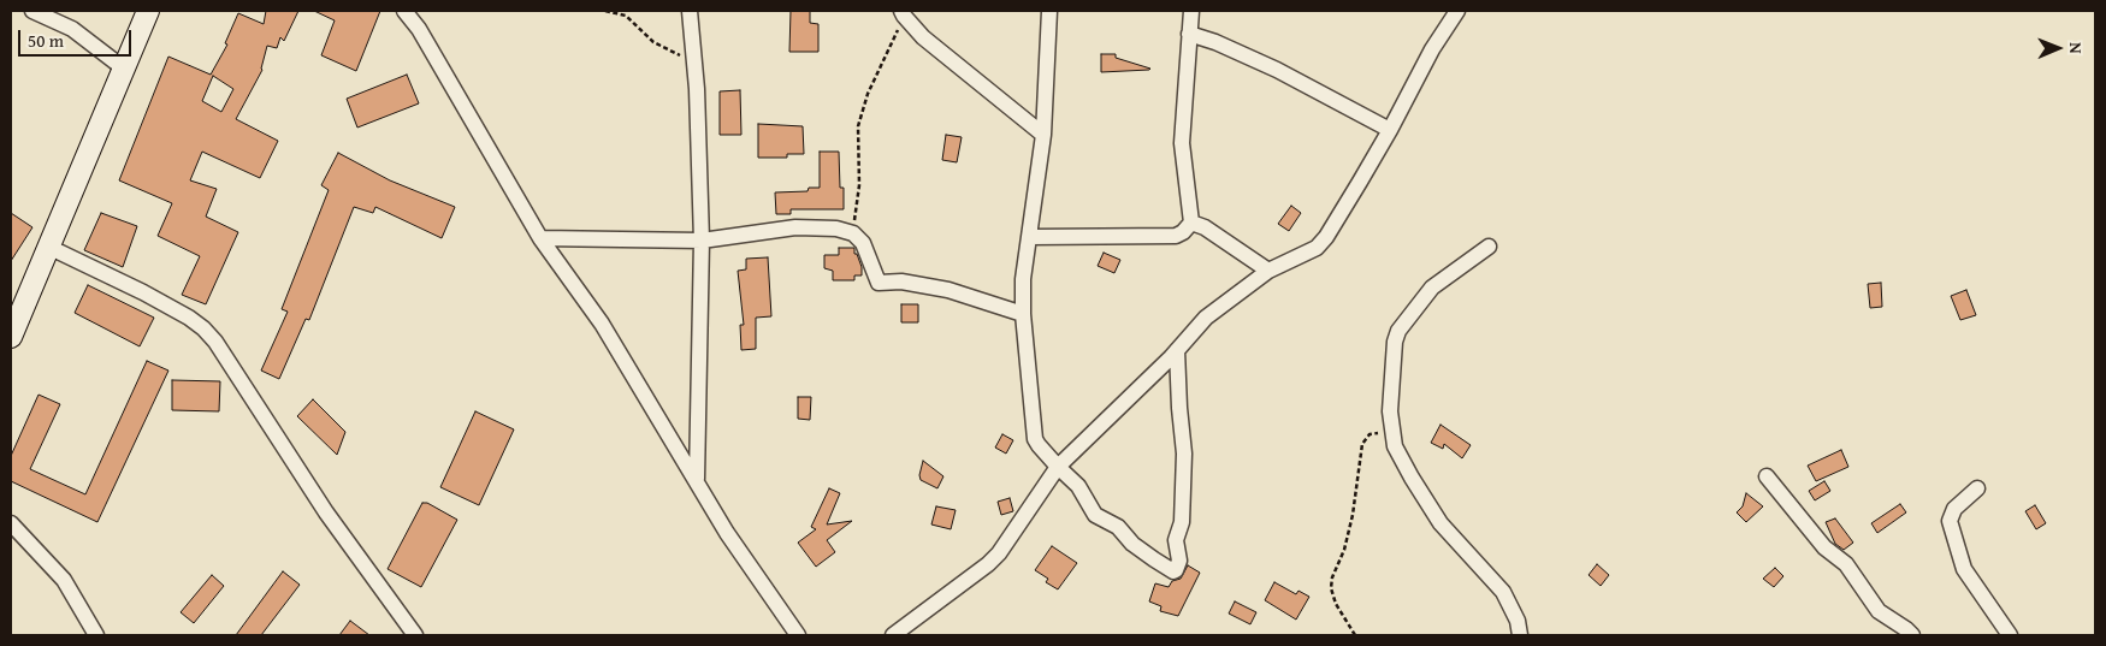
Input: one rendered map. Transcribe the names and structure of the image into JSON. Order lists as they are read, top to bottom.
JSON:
{
  "scale_bar": "50 m",
  "north": "right"
}
